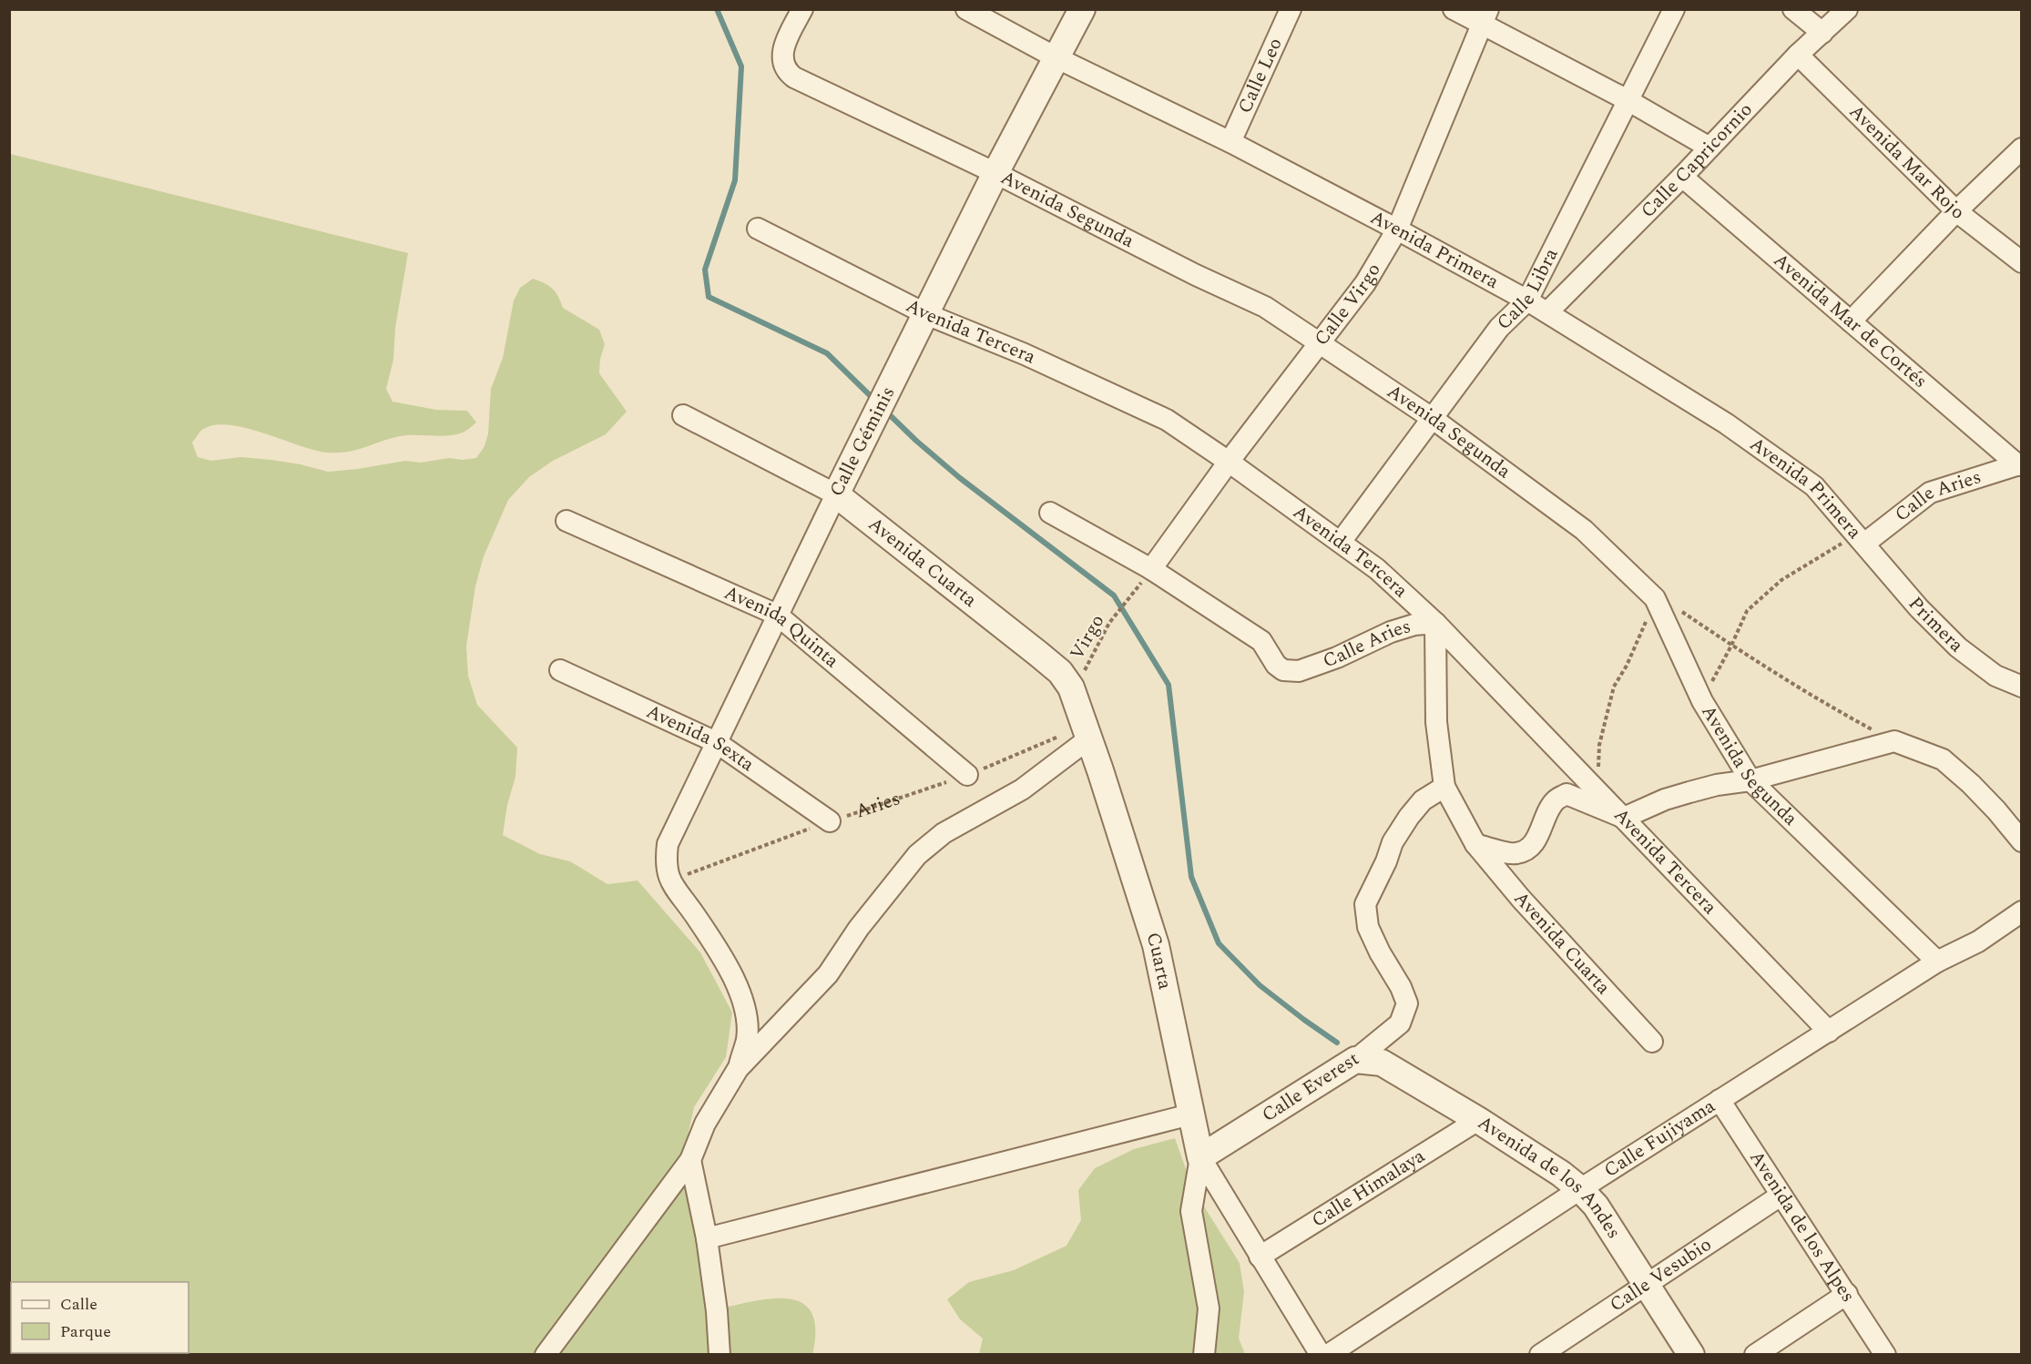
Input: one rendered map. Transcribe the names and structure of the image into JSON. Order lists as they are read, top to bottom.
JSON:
{
  "streets": {
    "street": [
      "Calle Leo",
      "Calle Capricornio",
      "Avenida Mar Rojo",
      "Avenida Segunda",
      "Avenida Primera",
      "Calle Libra",
      "Calle Virgo",
      "Avenida Mar de Cortés",
      "Avenida Tercera",
      "Calle Géminis",
      "Calle Aries",
      "Avenida Cuarta",
      "Primera",
      "Avenida Quinta",
      "Avenida Sexta",
      "Cuarta",
      "Calle Everest",
      "Calle Fujiyama",
      "Avenida de los Andes",
      "Calle Himalaya",
      "Avenida de los Alpes",
      "Calle Vesubio"
    ],
    "path": ["Virgo", "Aries"]
  },
  "crossings": [
    ["Calle Leo", "Avenida Primera"],
    ["Calle Capricornio", "Avenida Mar Rojo"],
    ["Calle Capricornio", "Avenida Primera"],
    ["Calle Capricornio", "Avenida Mar de Cortés"],
    ["Avenida Segunda", "Calle Libra"],
    ["Avenida Segunda", "Calle Virgo"],
    ["Avenida Segunda", "Calle Géminis"],
    ["Avenida Segunda", "Calle Fujiyama"],
    ["Avenida Primera", "Calle Libra"],
    ["Avenida Primera", "Calle Virgo"],
    ["Avenida Primera", "Calle Géminis"],
    ["Avenida Primera", "Calle Aries"],
    ["Avenida Primera", "Primera"],
    ["Calle Libra", "Avenida Tercera"],
    ["Calle Virgo", "Avenida Tercera"],
    ["Calle Virgo", "Calle Aries"],
    ["Avenida Mar de Cortés", "Calle Aries"],
    ["Avenida Tercera", "Calle Géminis"],
    ["Avenida Tercera", "Calle Aries"],
    ["Avenida Tercera", "Calle Fujiyama"],
    ["Calle Géminis", "Avenida Cuarta"],
    ["Calle Géminis", "Avenida Quinta"],
    ["Calle Géminis", "Avenida Sexta"],
    ["Calle Géminis", "Aries"],
    ["Calle Aries", "Primera"],
    ["Avenida Cuarta", "Virgo"],
    ["Avenida Cuarta", "Aries"],
    ["Avenida Cuarta", "Cuarta"],
    ["Avenida Cuarta", "Calle Everest"],
    ["Avenida Quinta", "Aries"],
    ["Avenida Sexta", "Aries"],
    ["Cuarta", "Calle Everest"],
    ["Calle Everest", "Avenida de los Andes"],
    ["Calle Fujiyama", "Avenida de los Andes"],
    ["Calle Fujiyama", "Avenida de los Alpes"],
    ["Avenida de los Andes", "Calle Himalaya"],
    ["Avenida de los Andes", "Calle Vesubio"],
    ["Avenida de los Alpes", "Calle Vesubio"]
  ],
  "legend": ["Calle", "Parque"]
}
